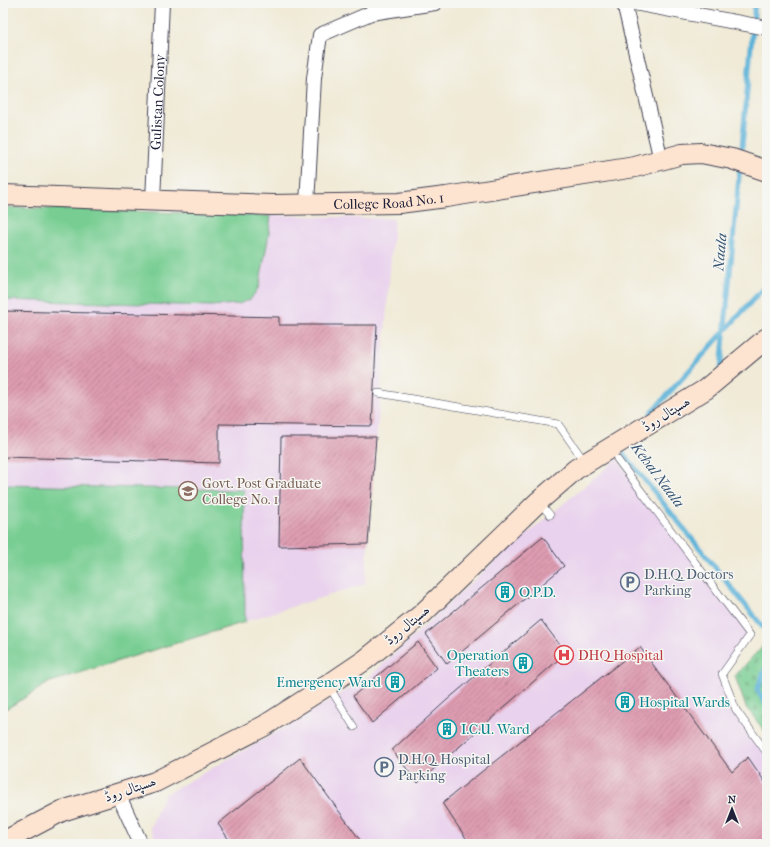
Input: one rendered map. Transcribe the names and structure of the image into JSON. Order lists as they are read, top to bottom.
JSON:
{
  "streets": {
    "main road": ["College Road No. 1", "ھسپتال روڈ"],
    "street": ["Gulistan Colony"]
  },
  "crossings": [
    ["Gulistan Colony", "College Road No. 1"]
  ],
  "water": ["Naala", "Kehal Naala"],
  "places": {
    "school or university": ["Govt. Post Graduate College No. 1"],
    "parking": ["D.H.Q. Doctors Parking", "D.H.Q. Hospital Parking"],
    "building": [
      "O.P.D.",
      "Operation Theaters",
      "Emergency Ward",
      "Hospital Wards",
      "I.C.U. Ward"
    ],
    "hospital": ["DHQ Hospital"]
  },
  "north": "top"
}
